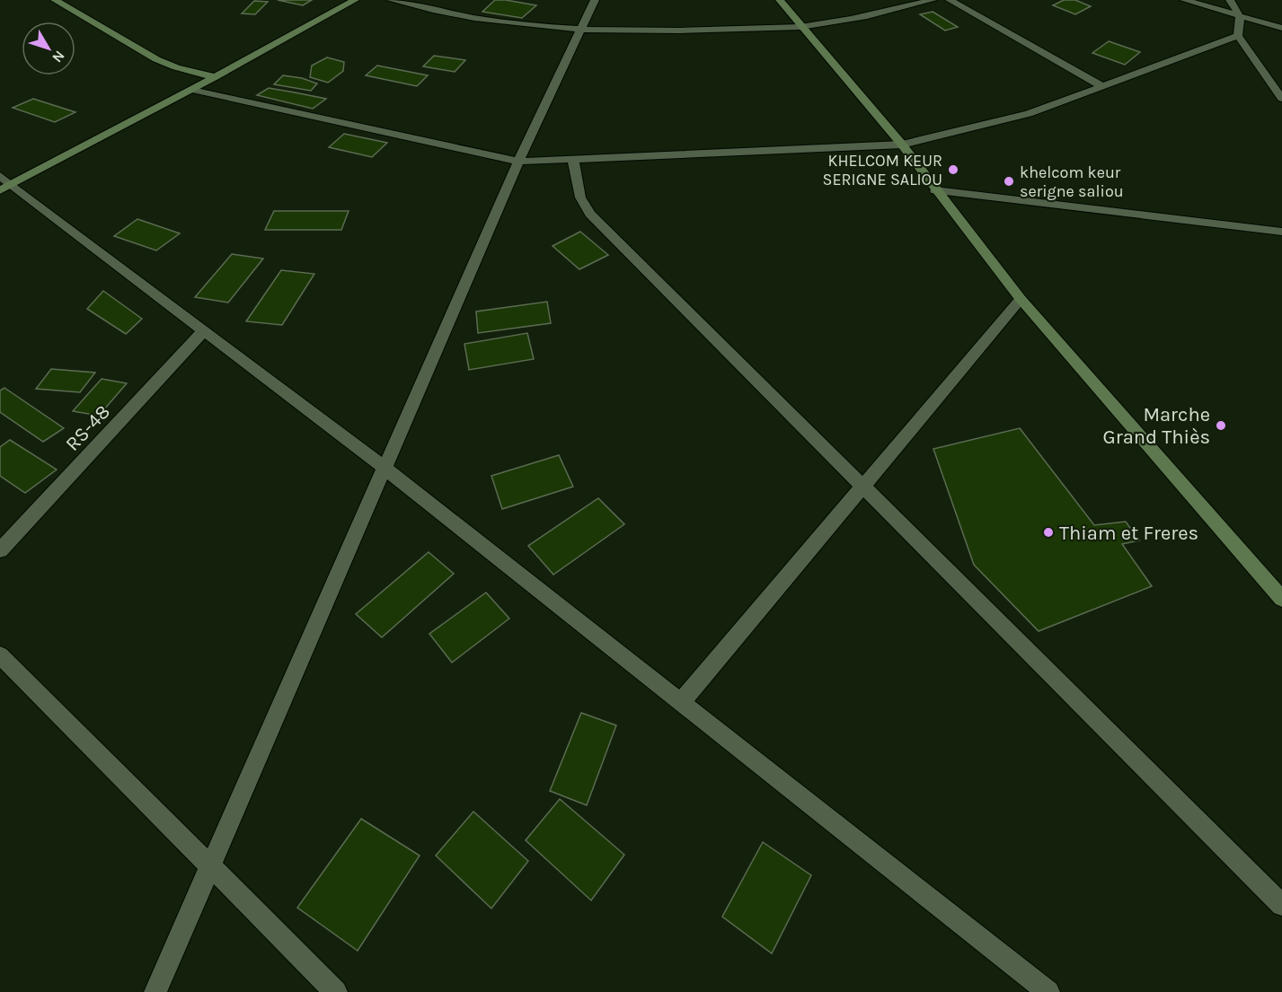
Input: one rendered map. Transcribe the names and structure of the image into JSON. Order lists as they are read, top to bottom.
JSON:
{
  "streets": {
    "street": ["RS-48"]
  },
  "places": [
    "KHELCOM KEUR SERIGNE SALIOU",
    "khelcom keur serigne saliou",
    "Marche Grand Thiès",
    "Thiam et Freres"
  ],
  "north": "bottom right"
}
